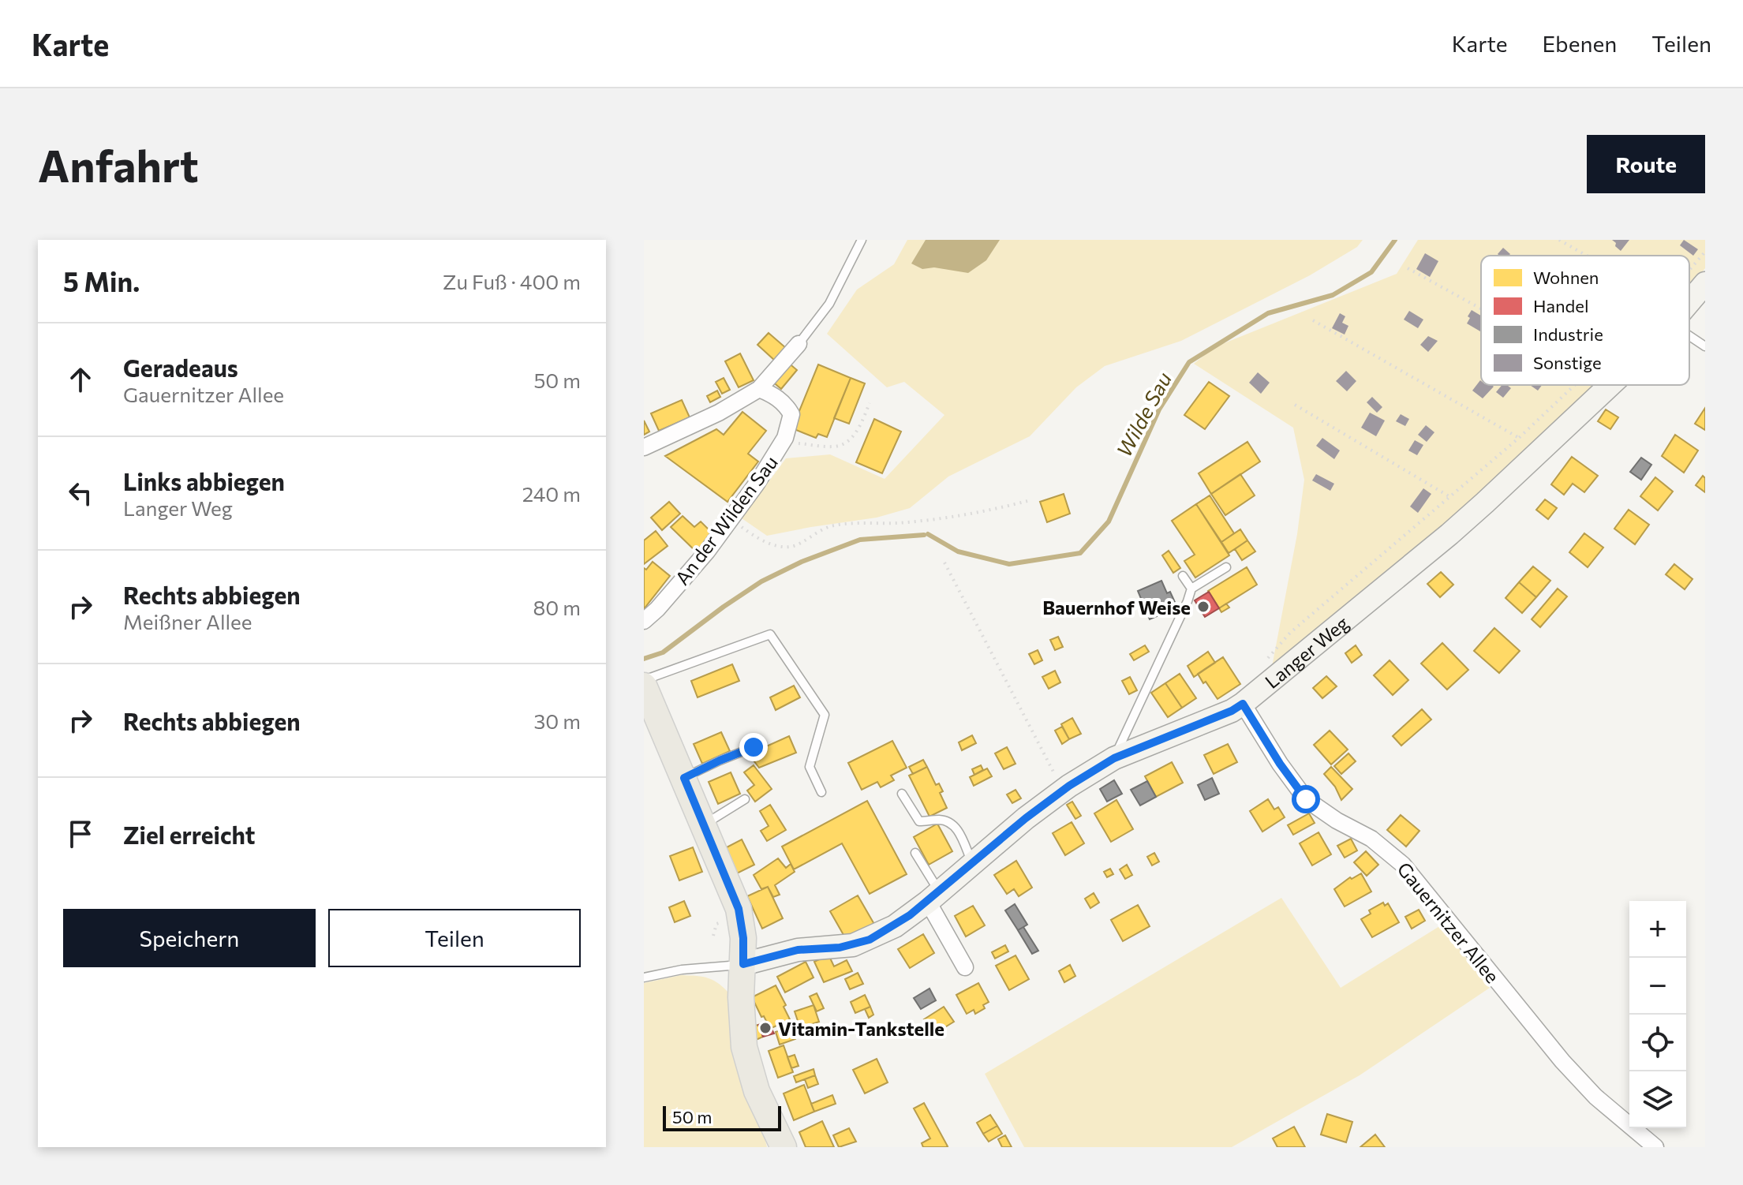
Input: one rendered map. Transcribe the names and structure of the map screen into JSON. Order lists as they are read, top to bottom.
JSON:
{
  "streets": {
    "street": ["An der Wilden Sau", "Langer Weg", "Gauernitzer Allee"]
  },
  "crossings": [
    ["Langer Weg", "Gauernitzer Allee"]
  ],
  "water": ["Wilde Sau"],
  "places": ["Bauernhof Weise", "Vitamin-Tankstelle"],
  "legend": [
    "Wohnen",
    "Handel",
    "Industrie",
    "Sonstige"
  ],
  "scale_bar": "50 m",
  "page": {
    "header": "Karte",
    "nav": ["Karte", "Ebenen", "Teilen"],
    "buttons": [
      "Route",
      ["Speichern", "Teilen"]
    ],
    "title": "Anfahrt",
    "heading": ["5 Min.", "Zu Fuß · 400 m"],
    "list": [
      ["Geradeaus", "Gauernitzer Allee", "50 m"],
      ["Links abbiegen", "Langer Weg", "240 m"],
      ["Rechts abbiegen", "Meißner Allee", "80 m"],
      ["Rechts abbiegen", "30 m"],
      "Ziel erreicht"
    ],
    "map_buttons": ["+", "−"],
    "scale": "50 m"
  }
}
